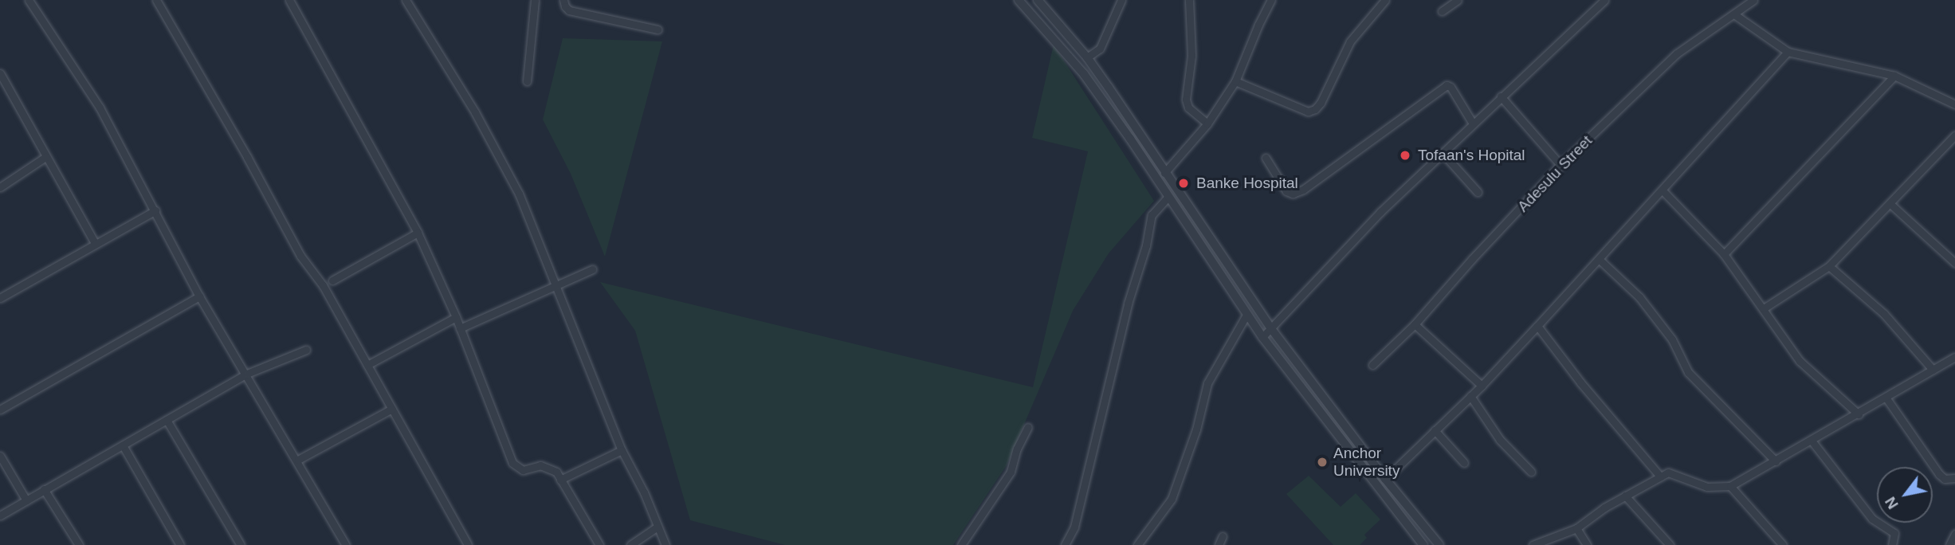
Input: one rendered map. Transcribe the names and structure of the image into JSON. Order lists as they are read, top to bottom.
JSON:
{
  "streets": {
    "street": ["Adesulu Street"]
  },
  "places": ["Tofaan's Hopital", "Banke Hospital", "Anchor University"],
  "north": "bottom left"
}
